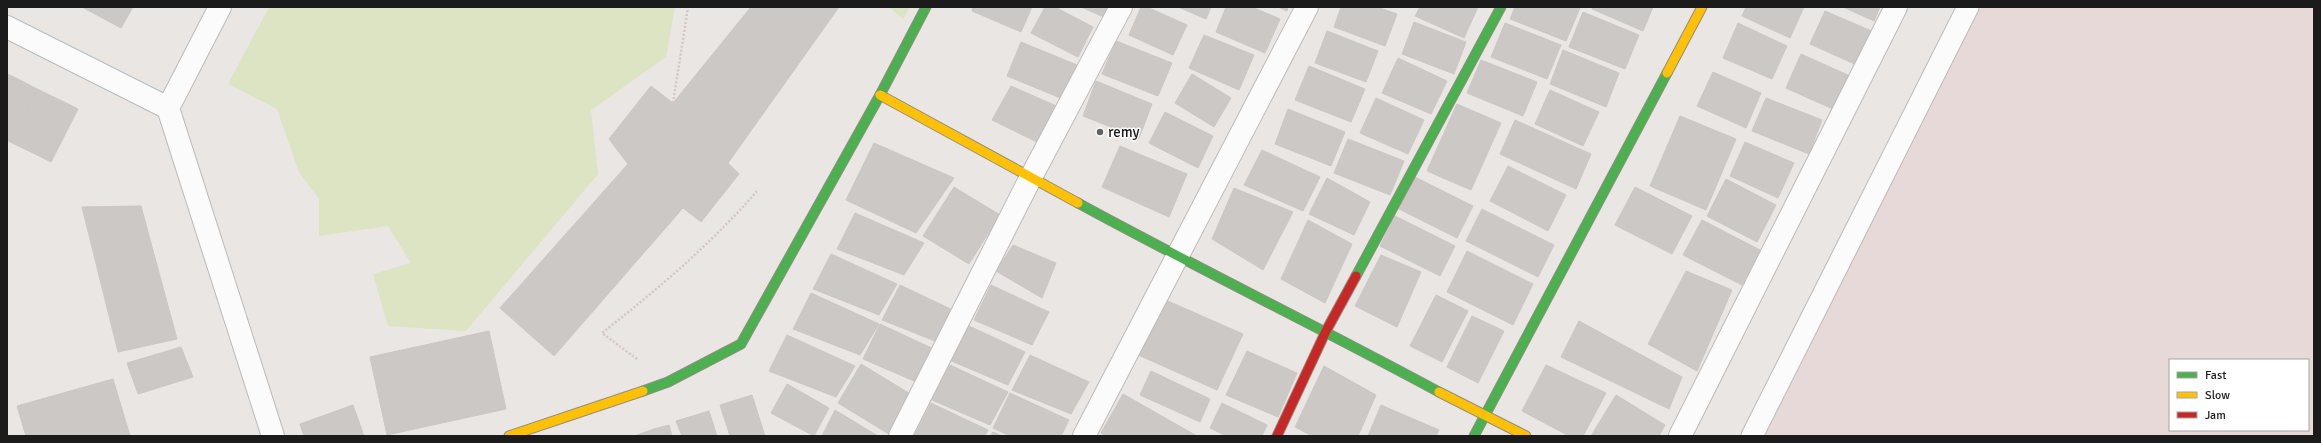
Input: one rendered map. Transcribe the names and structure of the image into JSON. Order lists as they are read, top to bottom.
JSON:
{
  "places": ["remy"],
  "legend": ["Fast", "Slow", "Jam"]
}
